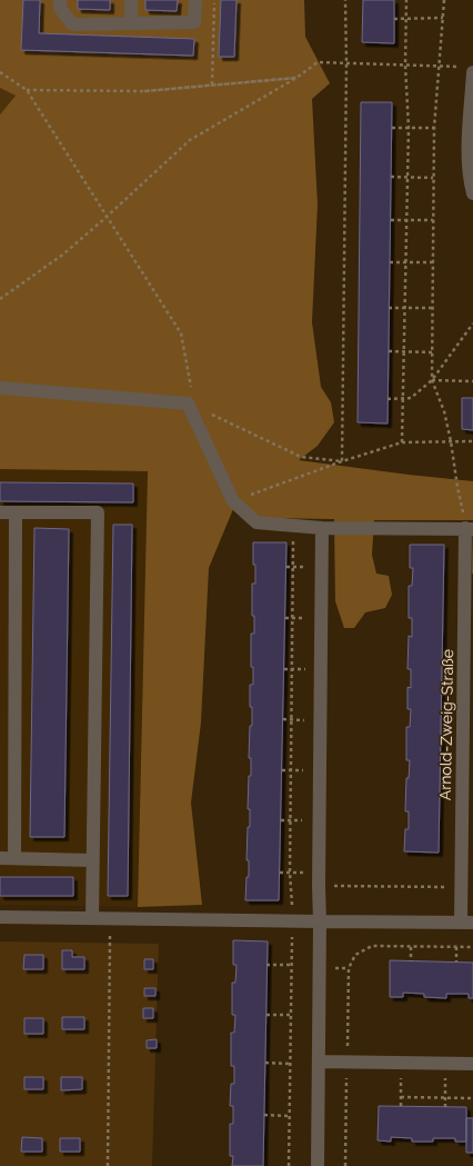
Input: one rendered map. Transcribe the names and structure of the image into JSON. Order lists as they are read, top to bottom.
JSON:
{
  "streets": {
    "street": ["Arnold-Zweig-Straße"]
  }
}
